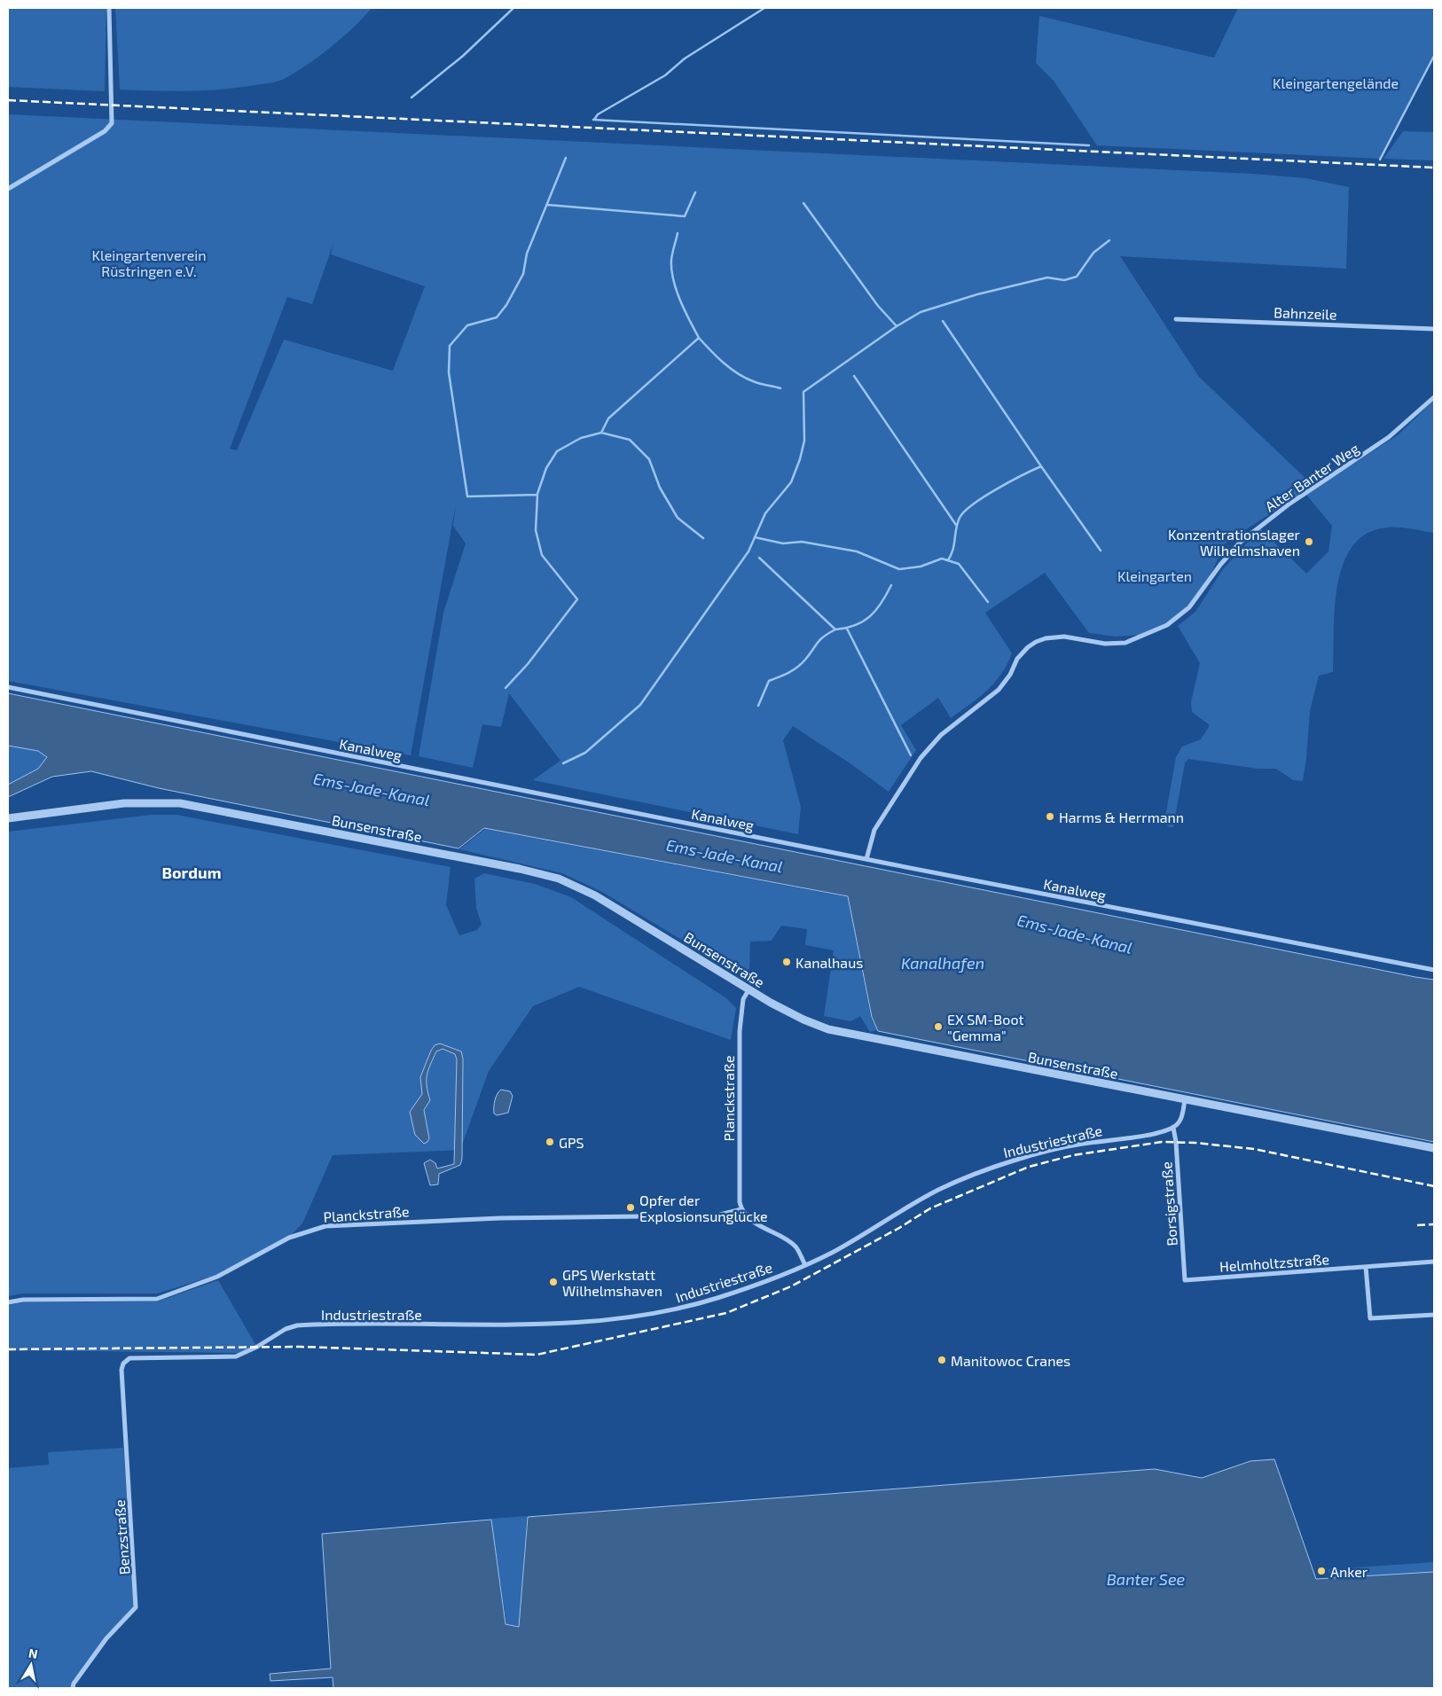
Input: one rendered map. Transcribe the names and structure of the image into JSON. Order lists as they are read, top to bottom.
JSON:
{
  "streets": {
    "street": [
      "Bahnzeile",
      "Alter Banter Weg",
      "Kanalweg",
      "Bunsenstraße",
      "Planckstraße",
      "Industriestraße",
      "Borsigstraße",
      "Helmholtzstraße",
      "Benzstraße"
    ]
  },
  "crossings": [
    ["Alter Banter Weg", "Kanalweg"],
    ["Bunsenstraße", "Planckstraße"],
    ["Industriestraße", "Borsigstraße"],
    ["Industriestraße", "Benzstraße"],
    ["Borsigstraße", "Helmholtzstraße"]
  ],
  "districts": ["Bordum"],
  "water": ["Ems-Jade-Kanal", "Kanalhafen", "Banter See"],
  "parks": ["Kleingartengelände", "Kleingartenverein Rüstringen e.V.", "Kleingarten"],
  "places": [
    "Konzentrationslager Wilhelmshaven",
    "Harms & Herrmann",
    "Kanalhaus",
    "EX SM-Boot \"Gemma\"",
    "GPS",
    "Opfer der Explosionsunglücke",
    "GPS Werkstatt Wilhelmshaven",
    "Manitowoc Cranes",
    "Anker"
  ],
  "north": "top"
}
